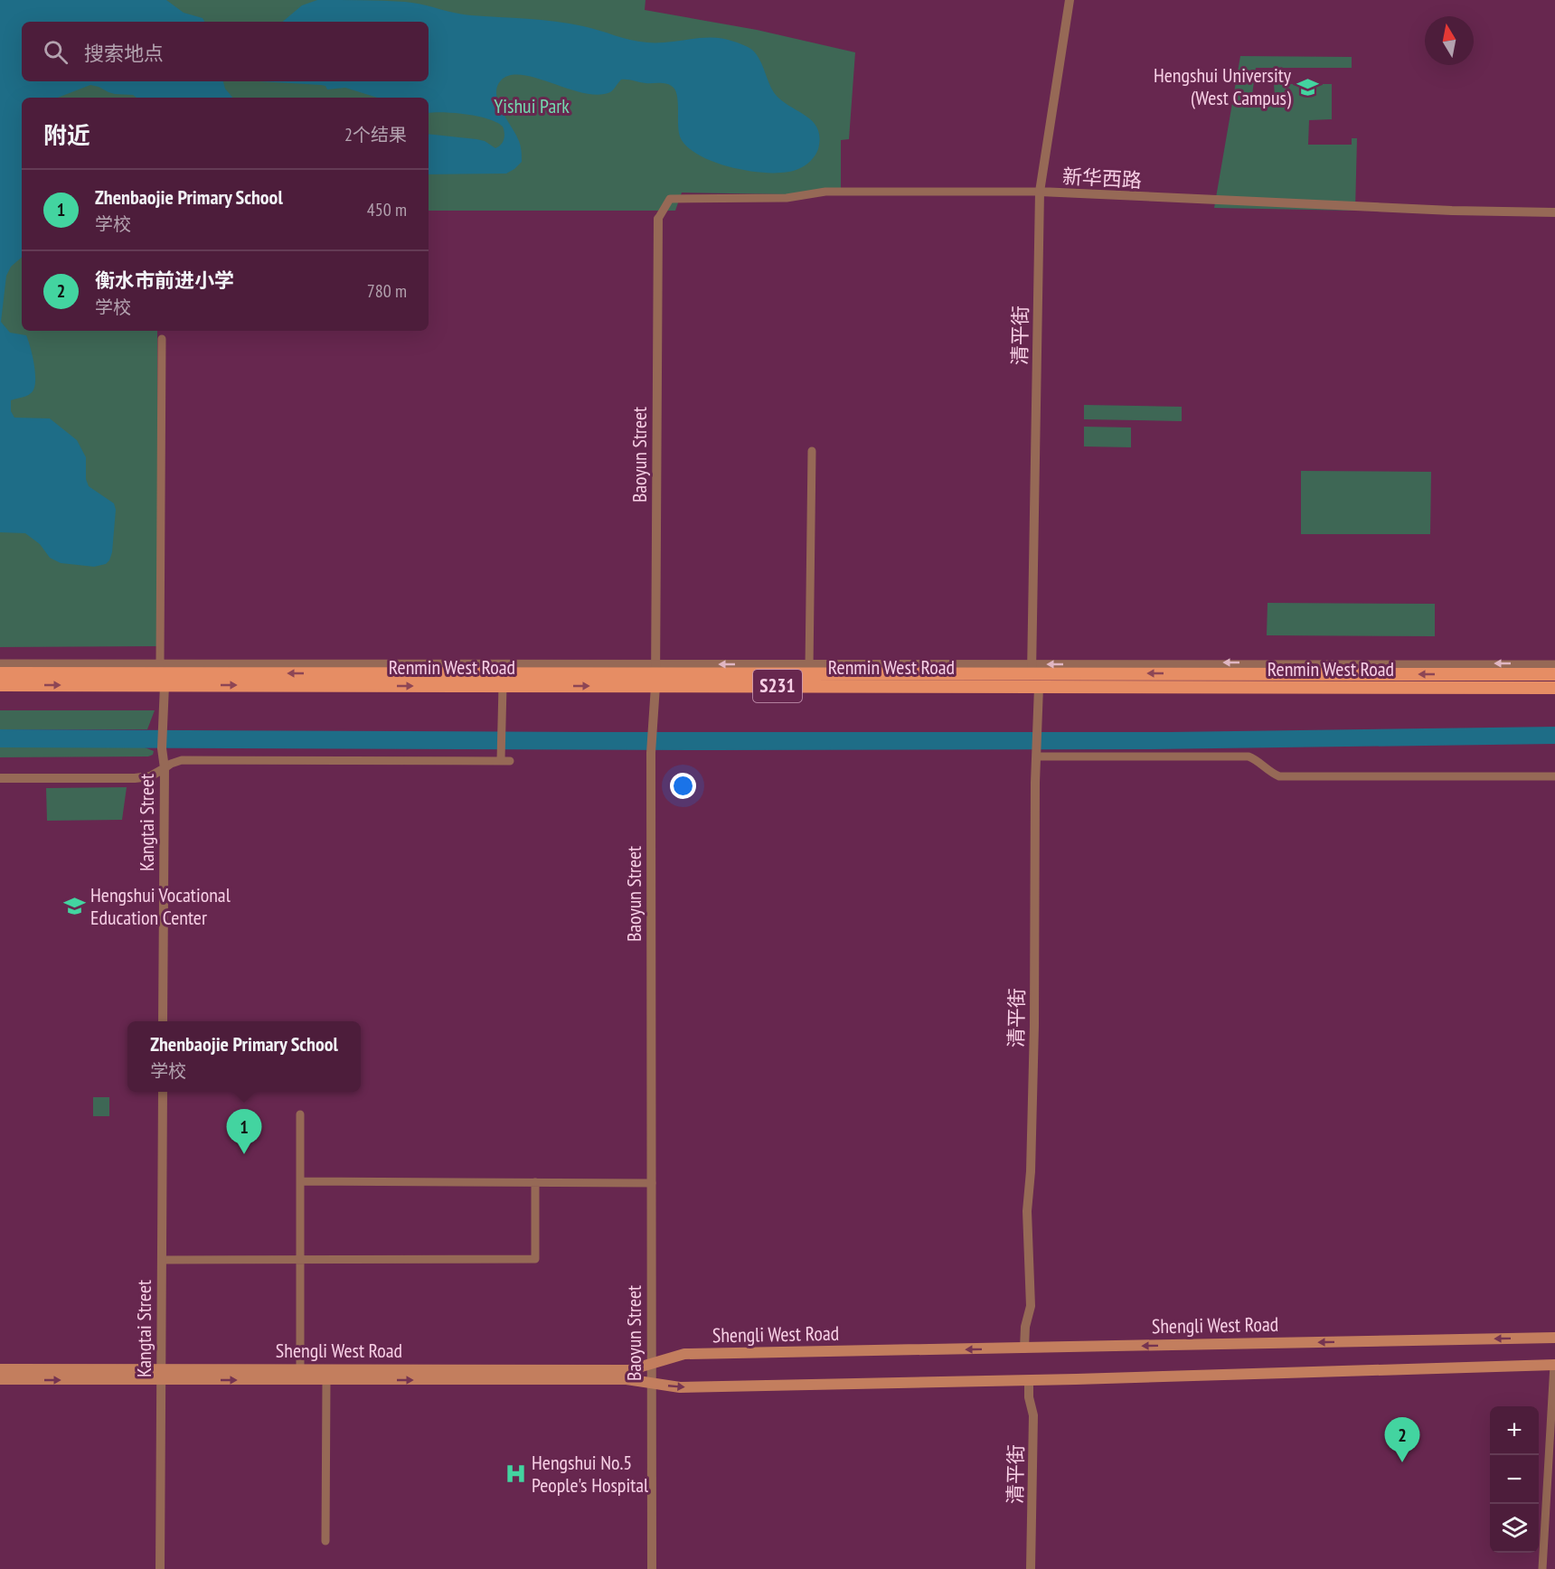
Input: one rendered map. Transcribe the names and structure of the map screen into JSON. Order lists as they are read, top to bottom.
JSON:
{
  "streets": {
    "main road": ["Renmin West Road", "S231", "Shengli West Road"],
    "street": [
      "新华西路",
      "清平街",
      "Baoyun Street",
      "Kangtai Street"
    ]
  },
  "crossings": [
    ["新华西路", "清平街"],
    ["新华西路", "Baoyun Street"],
    ["清平街", "Renmin West Road"],
    ["清平街", "Shengli West Road"],
    ["Baoyun Street", "Renmin West Road"],
    ["Baoyun Street", "Shengli West Road"],
    ["Renmin West Road", "Kangtai Street"],
    ["Kangtai Street", "Shengli West Road"]
  ],
  "parks": ["Yishui Park"],
  "places": {
    "school or university": ["Hengshui University (West Campus)", "Hengshui Vocational Education Center"],
    "hospital": ["Hengshui No.5 People's Hospital"]
  },
  "north": "top",
  "page": {
    "search": "搜索地点",
    "heading": ["附近", "2个结果"],
    "list": [
      {
        "mark": "1",
        "name": "Zhenbaojie Primary School",
        "note": "学校",
        "value": "450 m"
      },
      {
        "mark": "2",
        "name": "衡水市前进小学",
        "note": "学校",
        "value": "780 m"
      }
    ],
    "popup": ["Zhenbaojie Primary School", "学校"],
    "pins": ["1", "2"],
    "map_buttons": ["+", "−"]
  }
}
